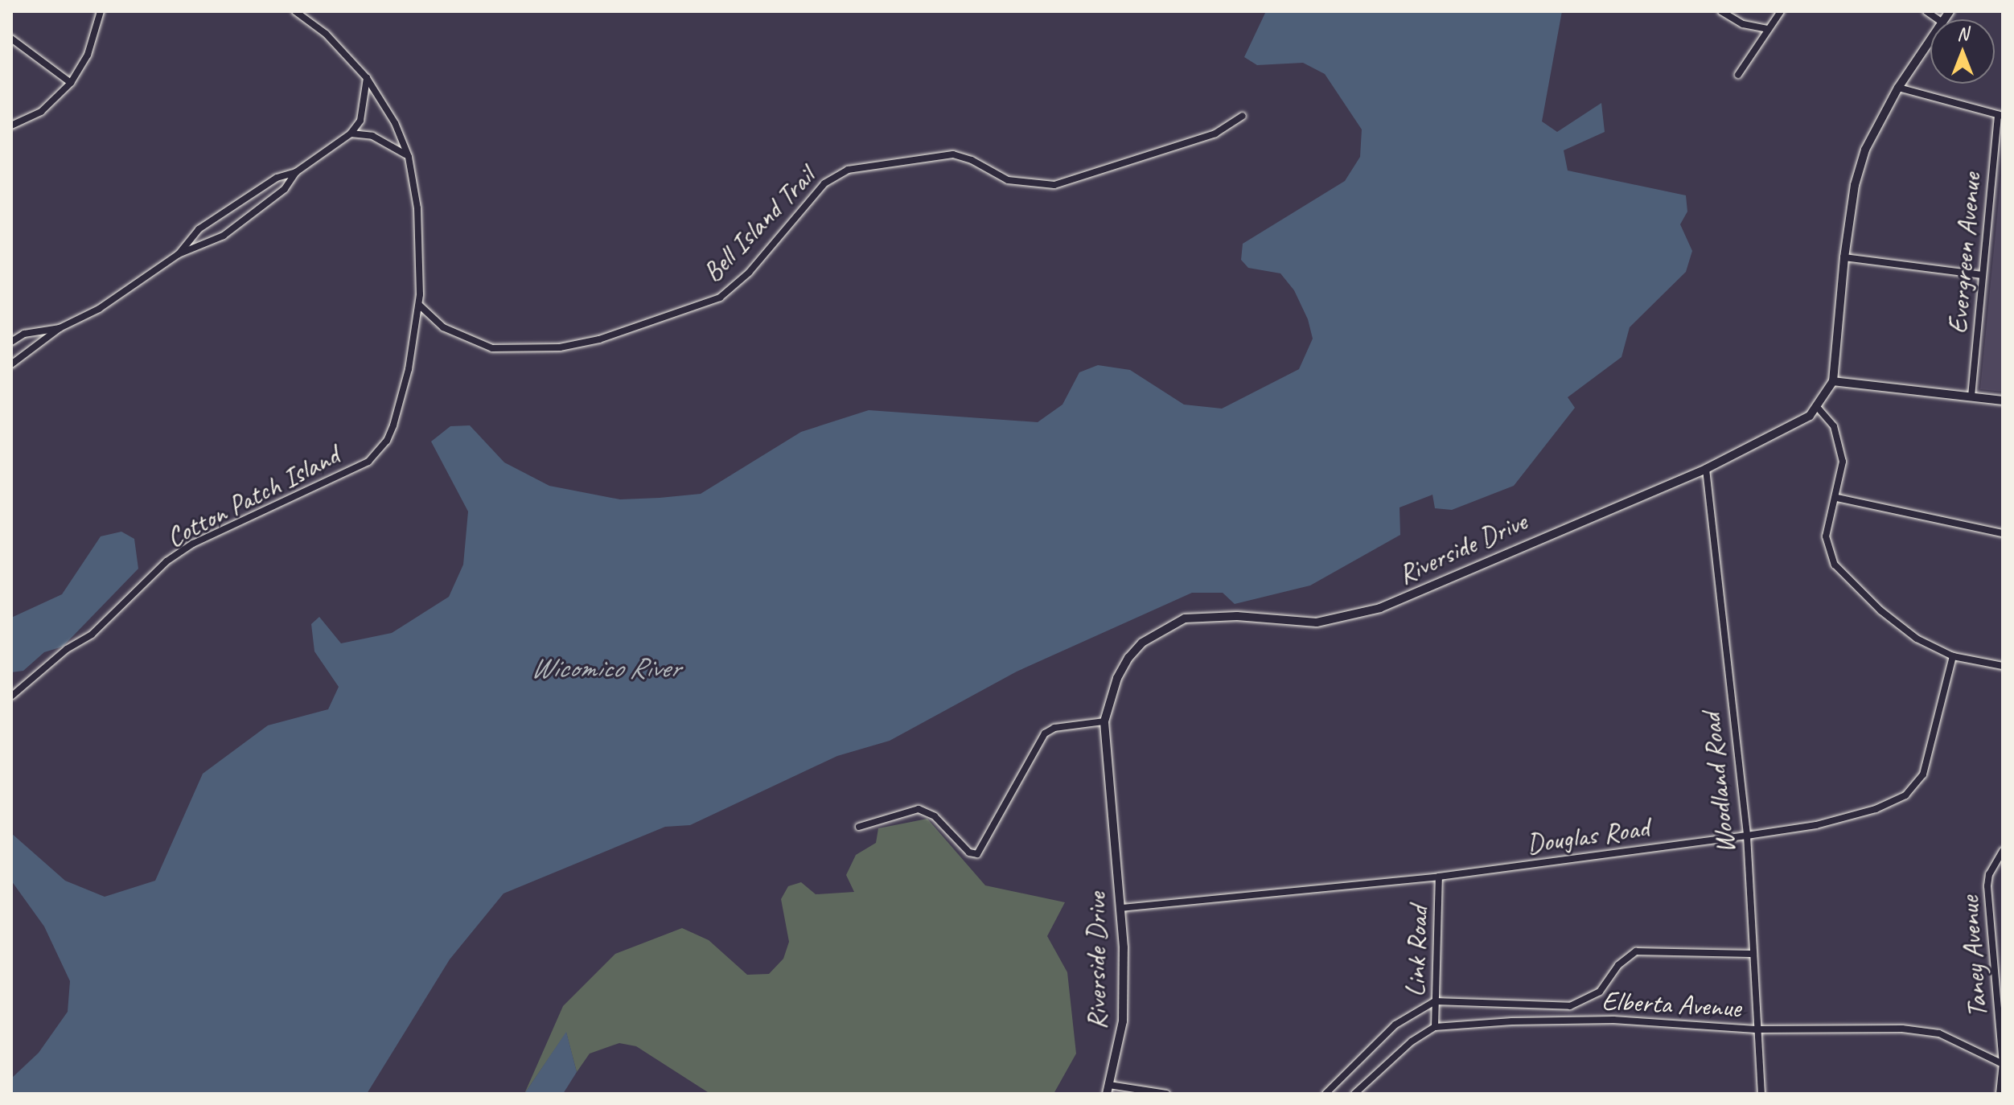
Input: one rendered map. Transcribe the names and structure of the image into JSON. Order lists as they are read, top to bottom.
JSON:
{
  "streets": {
    "street": [
      "Bell Island Trail",
      "Evergreen Avenue",
      "Cotton Patch Island",
      "Riverside Drive",
      "Woodland Road",
      "Douglas Road",
      "Link Road",
      "Taney Avenue",
      "Elberta Avenue"
    ]
  },
  "crossings": [
    ["Bell Island Trail", "Cotton Patch Island"],
    ["Riverside Drive", "Woodland Road"],
    ["Riverside Drive", "Douglas Road"],
    ["Woodland Road", "Douglas Road"],
    ["Woodland Road", "Elberta Avenue"],
    ["Douglas Road", "Link Road"],
    ["Link Road", "Elberta Avenue"],
    ["Taney Avenue", "Elberta Avenue"]
  ],
  "water": ["Wicomico River"],
  "north": "top"
}
